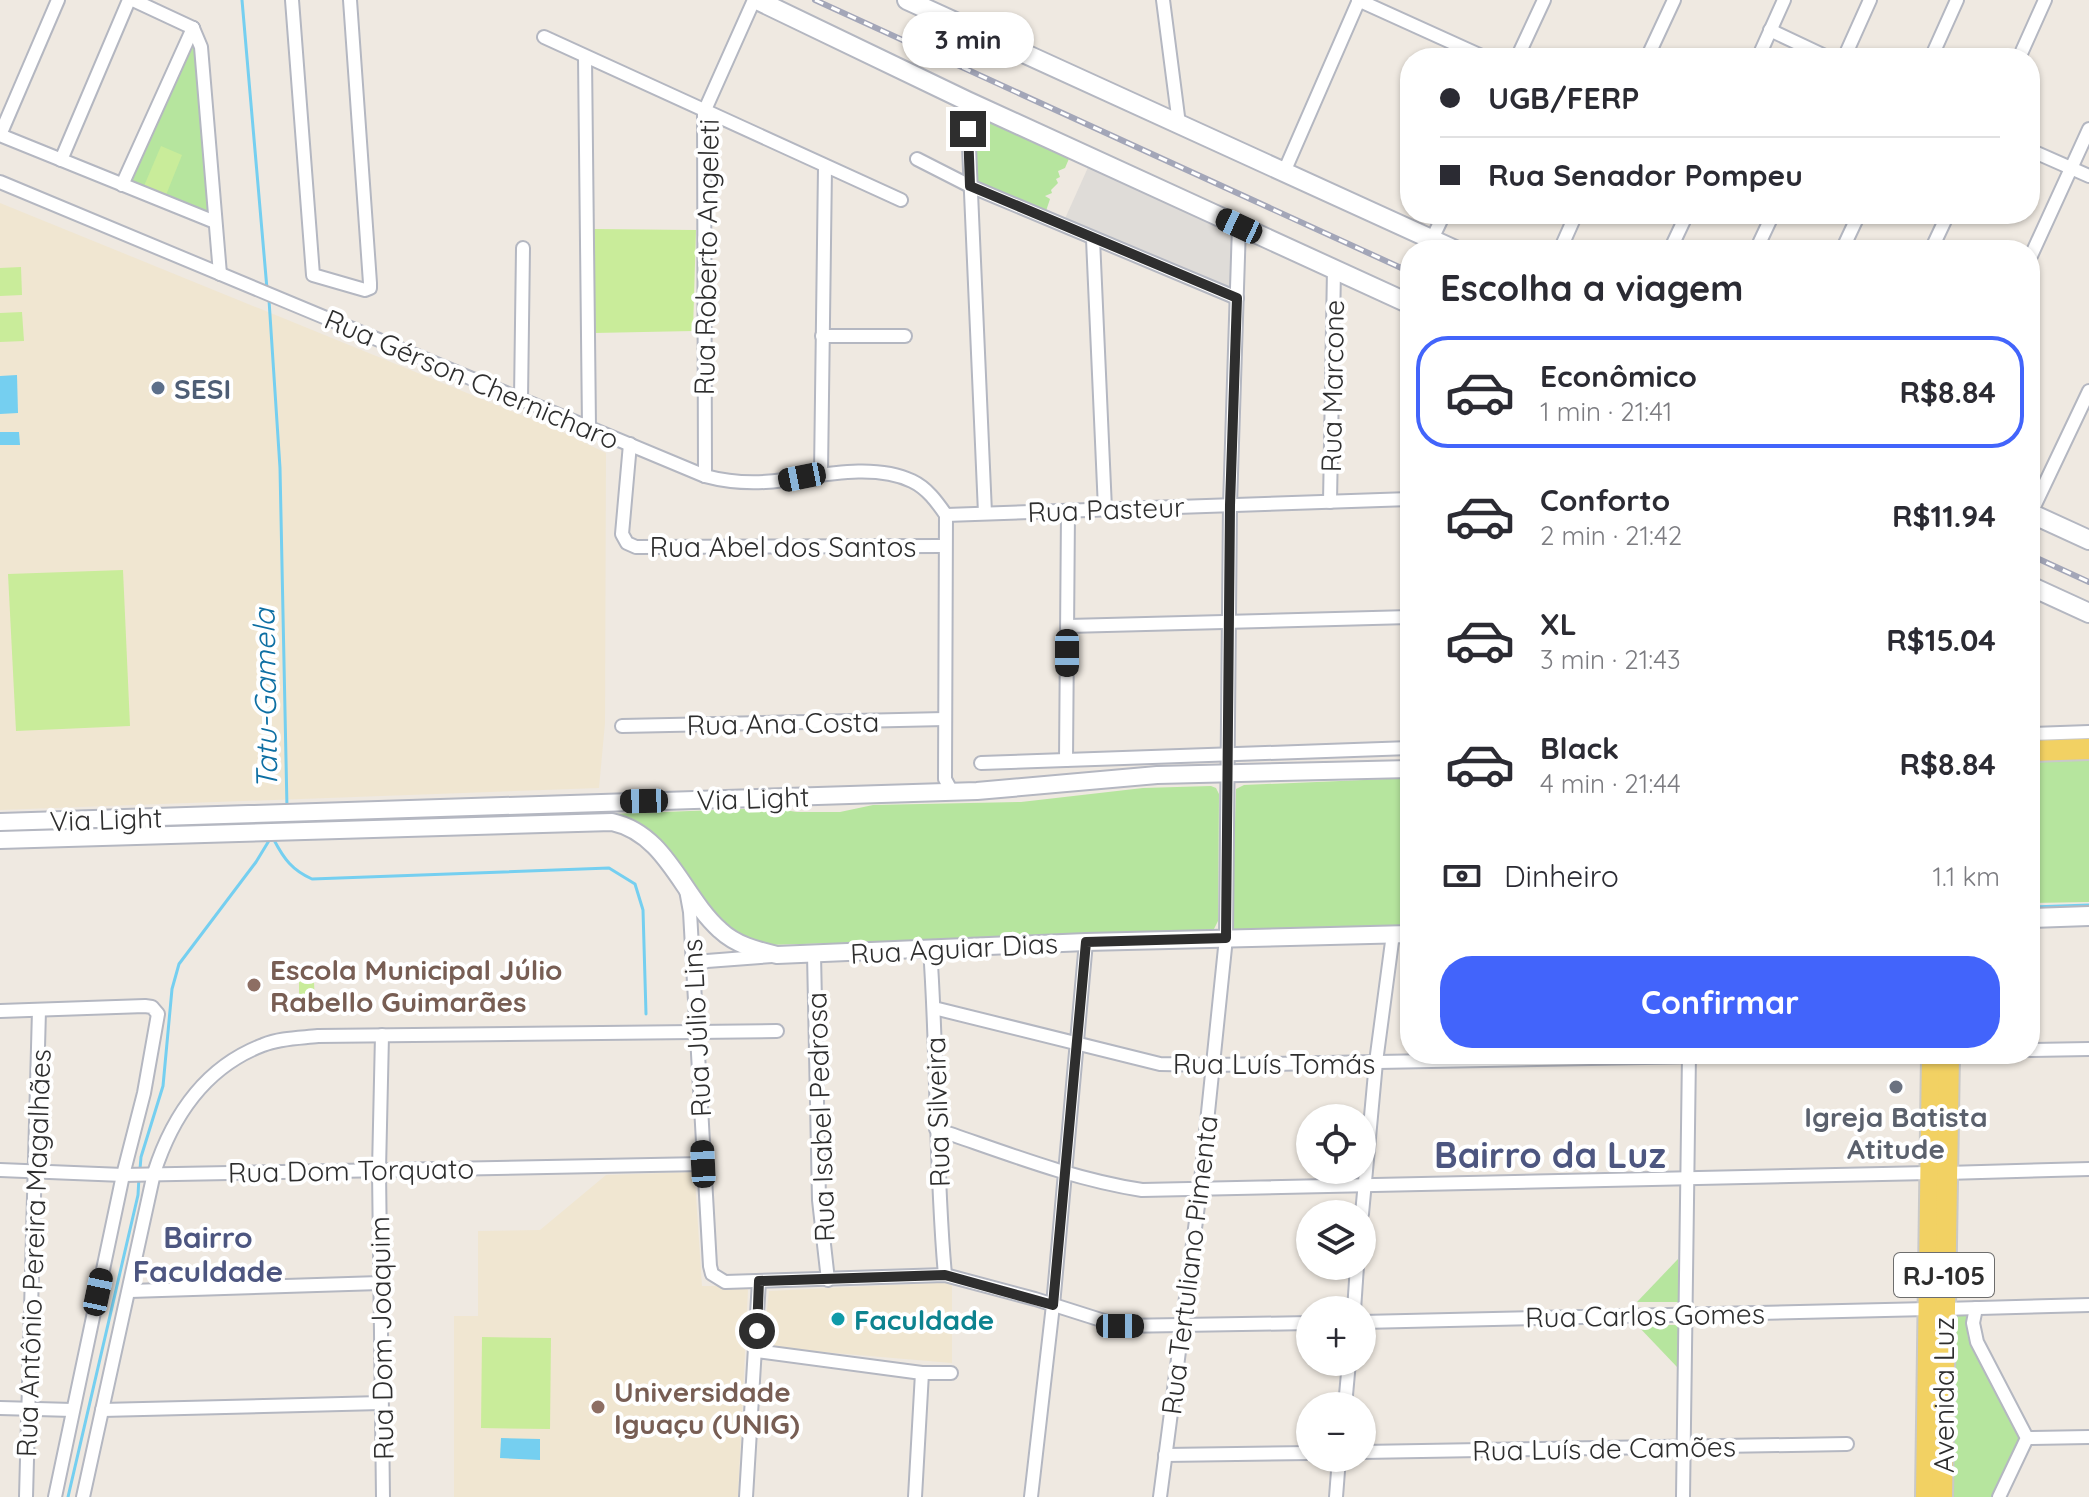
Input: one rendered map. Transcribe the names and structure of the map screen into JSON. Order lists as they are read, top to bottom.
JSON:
{
  "streets": {
    "main road": ["RJ-105", "Avenida Luz"],
    "street": [
      "Rua Roberto Angeleti",
      "Rua Gérson Chernicharo",
      "Rua Marcone",
      "Rua Pasteur",
      "Rua Abel dos Santos",
      "Rua Ana Costa",
      "Via Light",
      "Rua Aguiar Dias",
      "Rua Júlio Lins",
      "Rua Luís Tomás",
      "Rua Silveira",
      "Rua Isabel Pedrosa",
      "Rua Dom Torquato",
      "Rua Antônio Pereira Magalhães",
      "Rua Tertuliano Pimenta",
      "Rua Carlos Gomes",
      "Rua Dom Joaquim",
      "Rua Luís de Camões"
    ]
  },
  "crossings": [
    ["Rua Roberto Angeleti", "Rua Gérson Chernicharo"],
    ["Rua Gérson Chernicharo", "Rua Pasteur"],
    ["Rua Gérson Chernicharo", "Rua Abel dos Santos"],
    ["Rua Marcone", "Rua Pasteur"],
    ["Rua Pasteur", "Rua Tertuliano Pimenta"],
    ["Via Light", "Rua Aguiar Dias"],
    ["Via Light", "Rua Júlio Lins"],
    ["Via Light", "Rua Tertuliano Pimenta"],
    ["Rua Aguiar Dias", "Rua Júlio Lins"],
    ["Rua Aguiar Dias", "Rua Silveira"],
    ["Rua Aguiar Dias", "Rua Isabel Pedrosa"],
    ["Rua Aguiar Dias", "Rua Tertuliano Pimenta"],
    ["Rua Júlio Lins", "Rua Dom Torquato"],
    ["Rua Luís Tomás", "Rua Silveira"],
    ["Rua Luís Tomás", "Rua Tertuliano Pimenta"],
    ["Rua Dom Torquato", "Rua Antônio Pereira Magalhães"],
    ["Rua Dom Torquato", "Rua Dom Joaquim"],
    ["Rua Carlos Gomes", "Avenida Luz"]
  ],
  "districts": ["Bairro da Luz", "Bairro Faculdade"],
  "water": ["Tatu-Gamela"],
  "places": [
    "SESI",
    "Escola Municipal Júlio Rabello Guimarães",
    "Igreja Batista Atitude",
    "Faculdade",
    "Universidade Iguaçu (UNIG)"
  ],
  "page": {
    "bubble": "3 min",
    "banner": ["UGB/FERP", "Rua Senador Pompeu"],
    "heading": "Escolha a viagem",
    "list": [
      {
        "name": "Econômico",
        "note": "1 min · 21:41",
        "value": "R$8.84"
      },
      {
        "name": "Conforto",
        "note": "2 min · 21:42",
        "value": "R$11.94"
      },
      {
        "name": "XL",
        "note": "3 min · 21:43",
        "value": "R$15.04"
      },
      {
        "name": "Black",
        "note": "4 min · 21:44",
        "value": "R$8.84"
      }
    ],
    "pay": ["Dinheiro", "1.1 km"],
    "buttons": "Confirmar",
    "map_buttons": ["+", "−"]
  }
}
